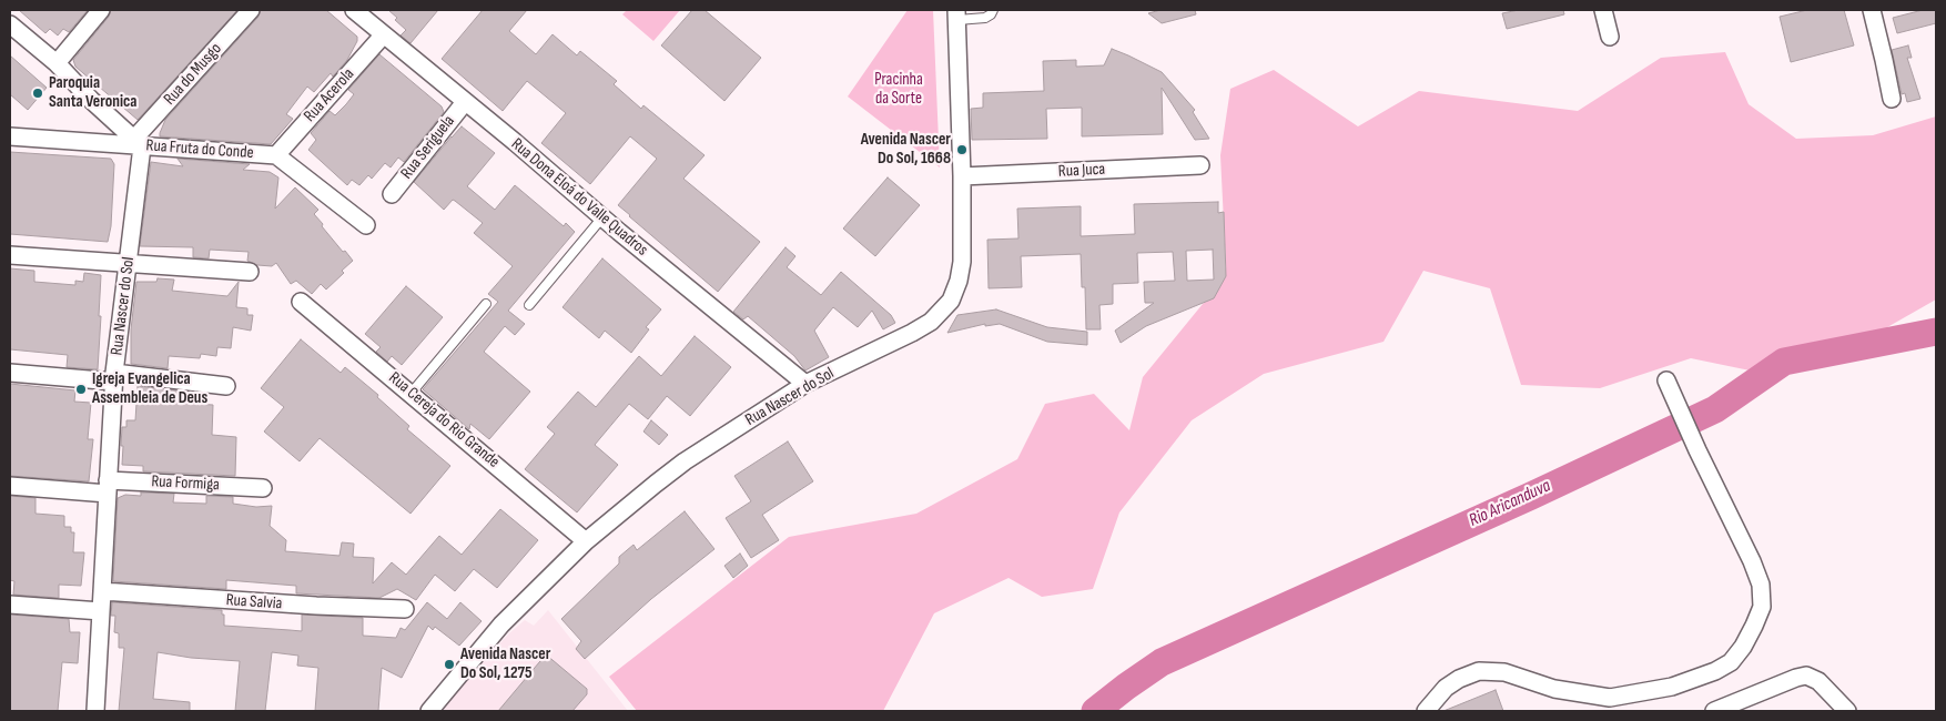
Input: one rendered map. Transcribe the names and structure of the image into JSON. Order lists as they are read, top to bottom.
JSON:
{
  "streets": {
    "street": [
      "Rua do Musgo",
      "Rua Acerola",
      "Rua Seriguela",
      "Rua Fruta do Conde",
      "Rua Juca",
      "Rua Dona Eloá do Valle Quadros",
      "Rua Nascer do Sol",
      "Rua Cereja do Rio Grande",
      "Rua Formiga",
      "Rua Salvia"
    ]
  },
  "crossings": [
    ["Rua do Musgo", "Rua Fruta do Conde"],
    ["Rua do Musgo", "Rua Nascer do Sol"],
    ["Rua Acerola", "Rua Fruta do Conde"],
    ["Rua Acerola", "Rua Dona Eloá do Valle Quadros"],
    ["Rua Seriguela", "Rua Dona Eloá do Valle Quadros"],
    ["Rua Fruta do Conde", "Rua Nascer do Sol"],
    ["Rua Juca", "Rua Nascer do Sol"],
    ["Rua Dona Eloá do Valle Quadros", "Rua Nascer do Sol"],
    ["Rua Nascer do Sol", "Rua Cereja do Rio Grande"],
    ["Rua Nascer do Sol", "Rua Formiga"],
    ["Rua Nascer do Sol", "Rua Salvia"]
  ],
  "water": ["Rio Aricanduva"],
  "parks": ["Pracinha da Sorte"],
  "places": [
    "Paroquia Santa Veronica",
    "Avenida Nascer Do Sol, 1668",
    "Igreja Evangelica Assembleia de Deus",
    "Avenida Nascer Do Sol, 1275"
  ]
}
